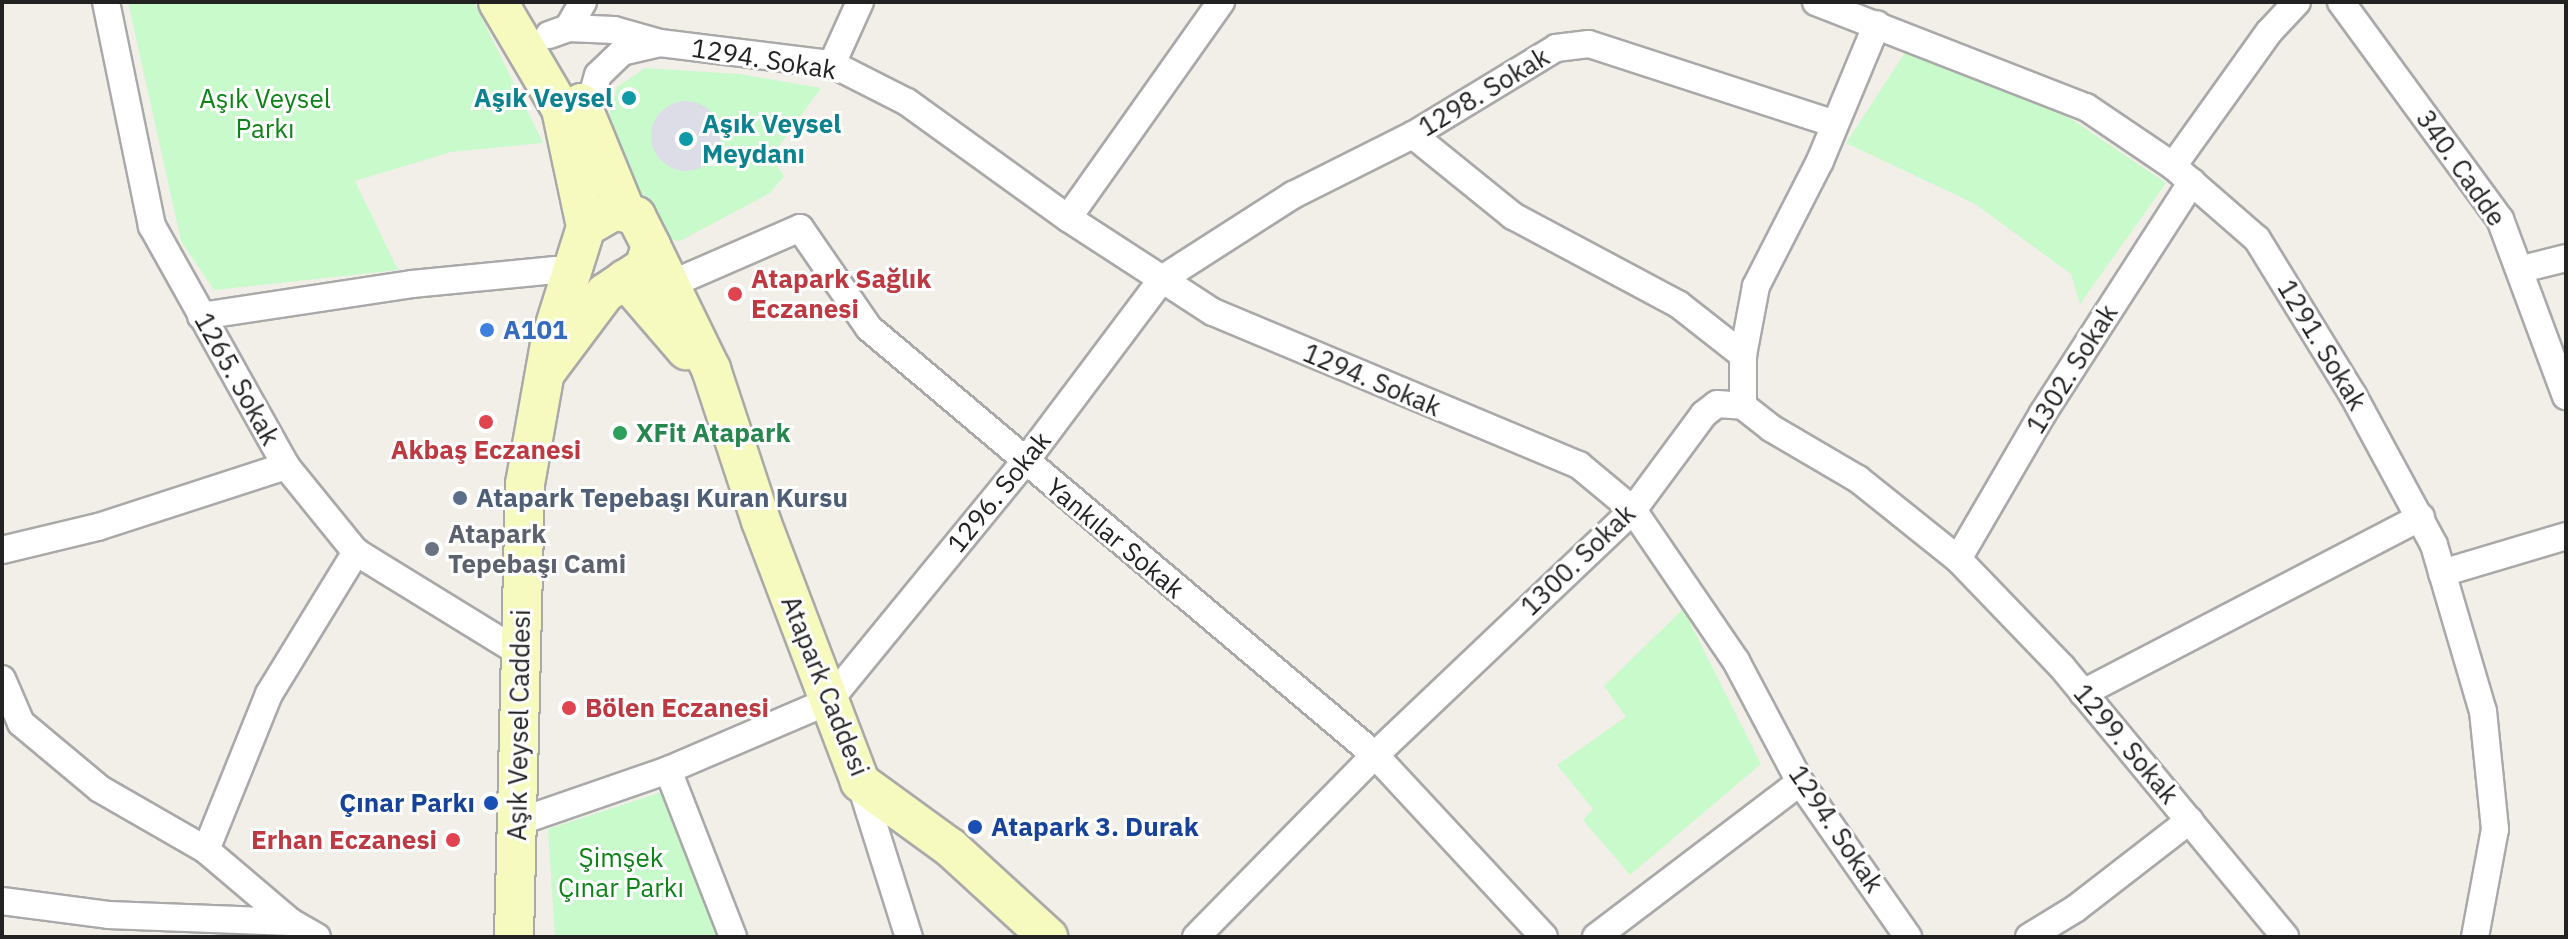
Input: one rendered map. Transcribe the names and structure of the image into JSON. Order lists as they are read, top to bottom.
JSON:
{
  "streets": {
    "street": [
      "1294. Sokak",
      "1298. Sokak",
      "340. Cadde",
      "1291. Sokak",
      "1302. Sokak",
      "1265. Sokak",
      "1296. Sokak",
      "Yankılar Sokak",
      "1300. Sokak",
      "Atapark Caddesi",
      "Aşık Veysel Caddesi",
      "1299. Sokak"
    ]
  },
  "crossings": [
    ["1294. Sokak", "1298. Sokak"],
    ["1294. Sokak", "1296. Sokak"],
    ["1294. Sokak", "1300. Sokak"],
    ["1298. Sokak", "1296. Sokak"],
    ["1291. Sokak", "1302. Sokak"],
    ["1302. Sokak", "1299. Sokak"],
    ["1265. Sokak", "Aşık Veysel Caddesi"],
    ["1296. Sokak", "Yankılar Sokak"],
    ["1296. Sokak", "Atapark Caddesi"],
    ["Yankılar Sokak", "1300. Sokak"],
    ["Yankılar Sokak", "Atapark Caddesi"],
    ["1300. Sokak", "1299. Sokak"],
    ["Atapark Caddesi", "Aşık Veysel Caddesi"]
  ],
  "parks": ["Aşık Veysel Parkı", "Şimşek Çınar Parkı"],
  "places": [
    "Aşık Veysel",
    "Aşık Veysel Meydanı",
    "Atapark Sağlık Eczanesi",
    "A101",
    "Akbaş Eczanesi",
    "XFit Atapark",
    "Atapark Tepebaşı Kuran Kursu",
    "Atapark Tepebaşı Cami",
    "Bölen Eczanesi",
    "Çınar Parkı",
    "Atapark 3. Durak",
    "Erhan Eczanesi"
  ]
}
